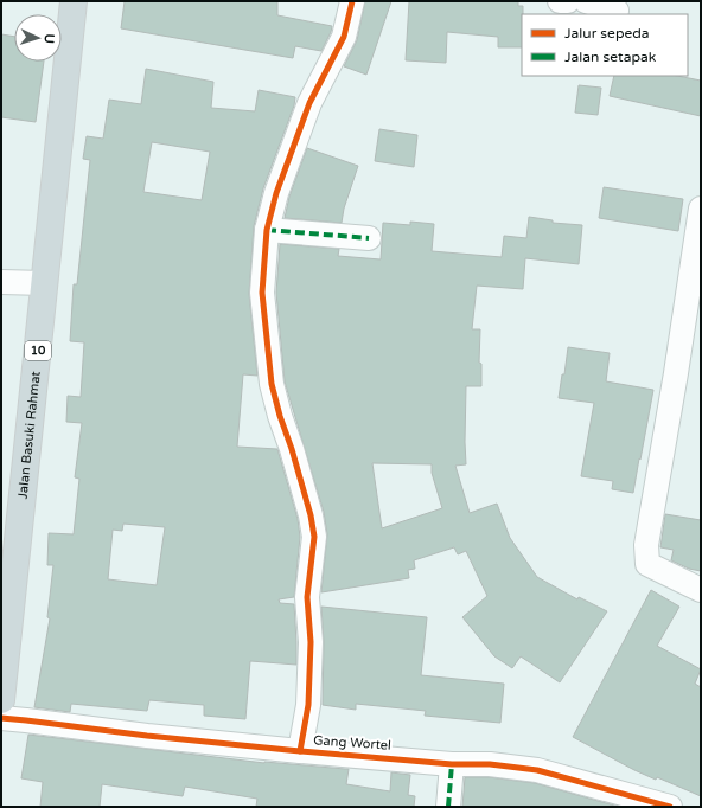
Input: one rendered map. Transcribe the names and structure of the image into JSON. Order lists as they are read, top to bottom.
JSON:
{
  "streets": {
    "highway": ["10", "Jalan Basuki Rahmat"],
    "street": ["Gang Wortel"]
  },
  "legend": ["Jalur sepeda", "Jalan setapak"],
  "north": "right"
}
